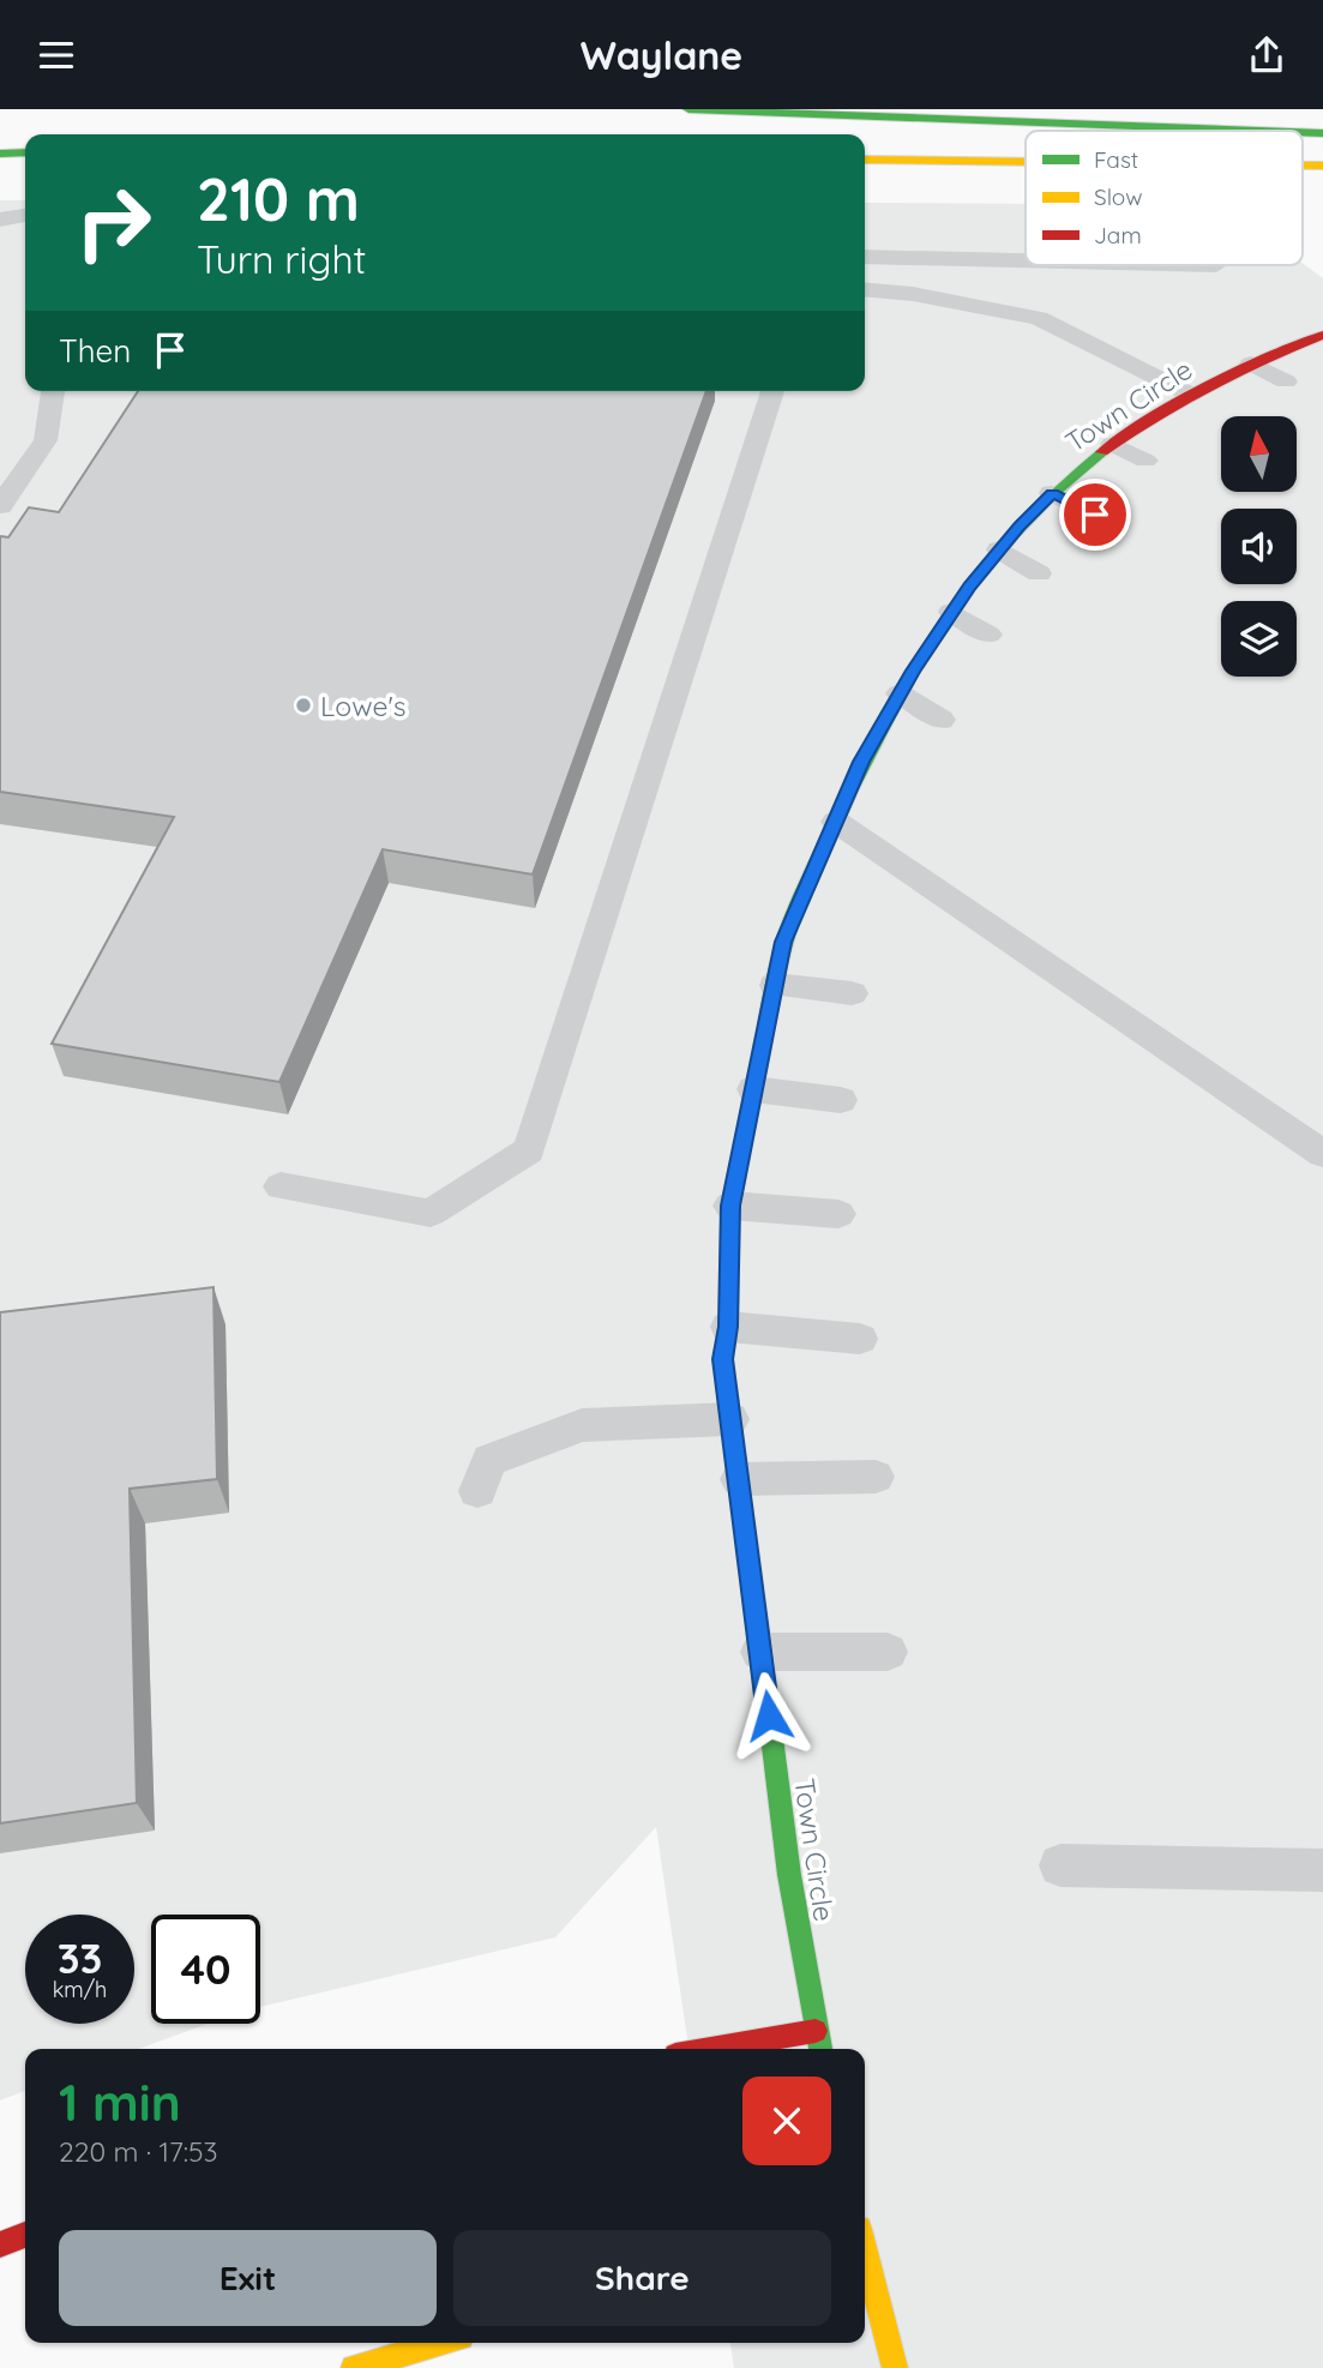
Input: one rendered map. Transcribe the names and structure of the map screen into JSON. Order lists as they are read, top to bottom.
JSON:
{
  "streets": {
    "main road": ["Town Circle"]
  },
  "places": ["Lowe's"],
  "legend": ["Fast", "Slow", "Jam"],
  "north": "top",
  "page": {
    "header": "Waylane",
    "turn": ["210 m", "Turn right"],
    "then": "Then",
    "speed": "33 km/h",
    "limit": "40",
    "heading": ["1 min", "220 m · 17:53"],
    "buttons": ["Exit", "Share"]
  }
}
